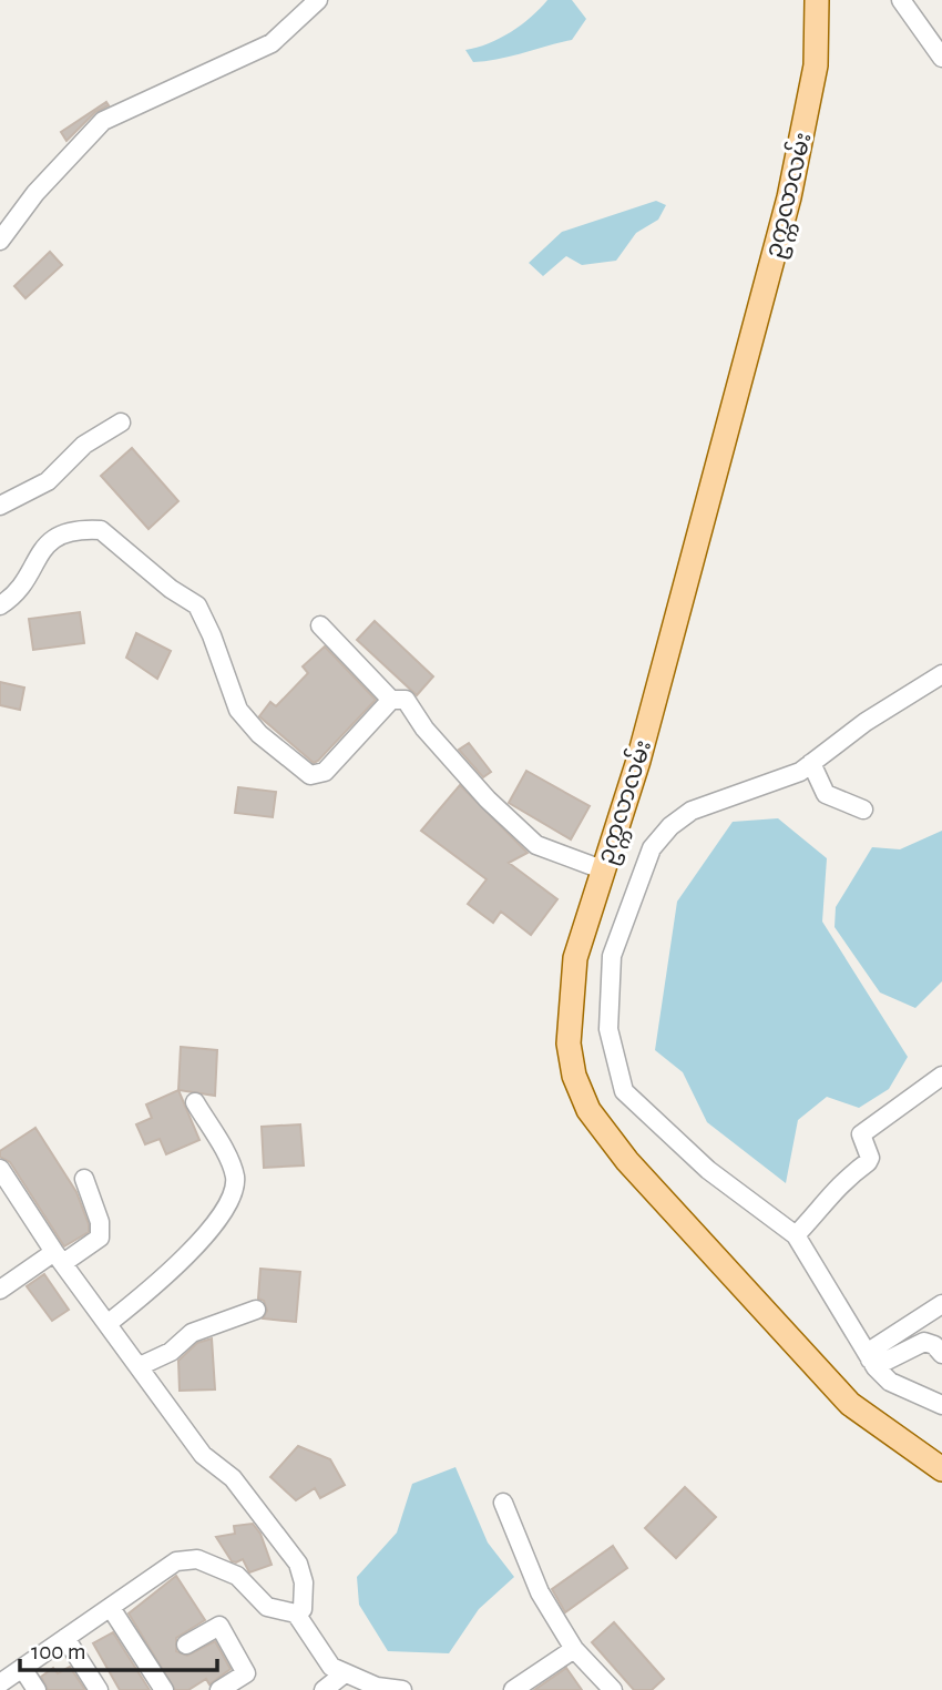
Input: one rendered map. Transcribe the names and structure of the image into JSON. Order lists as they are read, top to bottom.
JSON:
{
  "streets": {
    "main road": ["ဥက္ကလာလမ်း"]
  },
  "scale_bar": "100 m"
}
